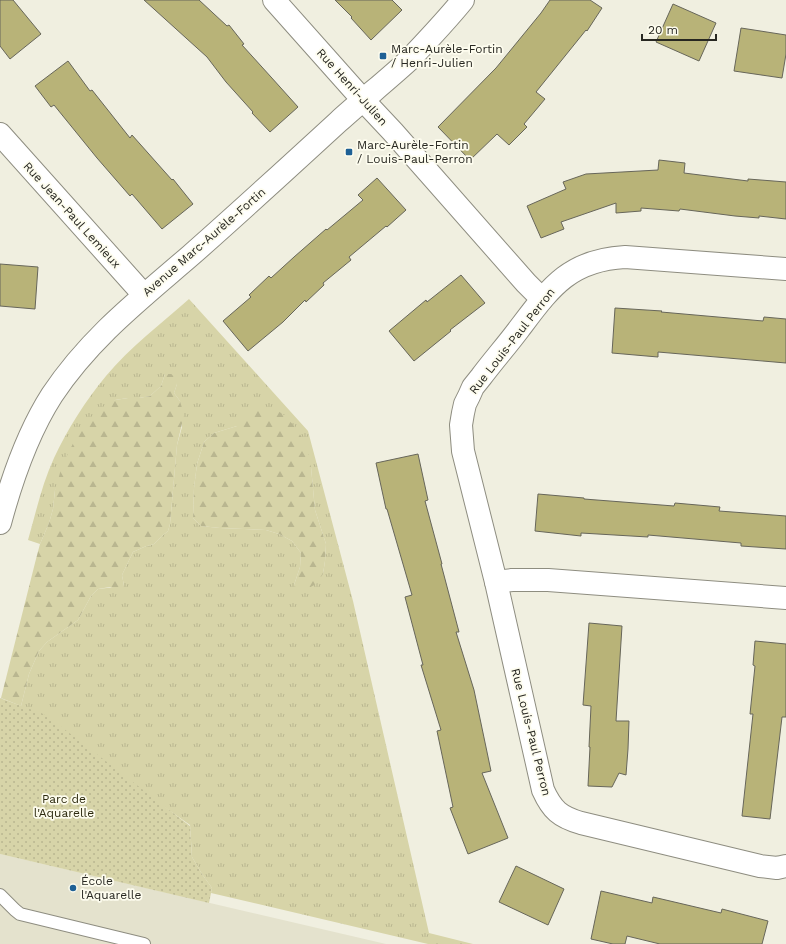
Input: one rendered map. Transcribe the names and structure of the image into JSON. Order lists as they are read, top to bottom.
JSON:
{
  "streets": {
    "street": [
      "Rue Henri-Julien",
      "Rue Jean-Paul Lemieux",
      "Avenue Marc-Aurèle-Fortin",
      "Rue Louis-Paul Perron"
    ]
  },
  "crossings": [
    ["Rue Henri-Julien", "Avenue Marc-Aurèle-Fortin"],
    ["Rue Henri-Julien", "Rue Louis-Paul Perron"],
    ["Rue Jean-Paul Lemieux", "Avenue Marc-Aurèle-Fortin"]
  ],
  "parks": ["Parc de l'Aquarelle"],
  "places": {
    "transit": ["Marc-Aurèle-Fortin / Henri-Julien", "Marc-Aurèle-Fortin / Louis-Paul-Perron"],
    "other": ["École l'Aquarelle"]
  },
  "scale_bar": "20 m"
}
